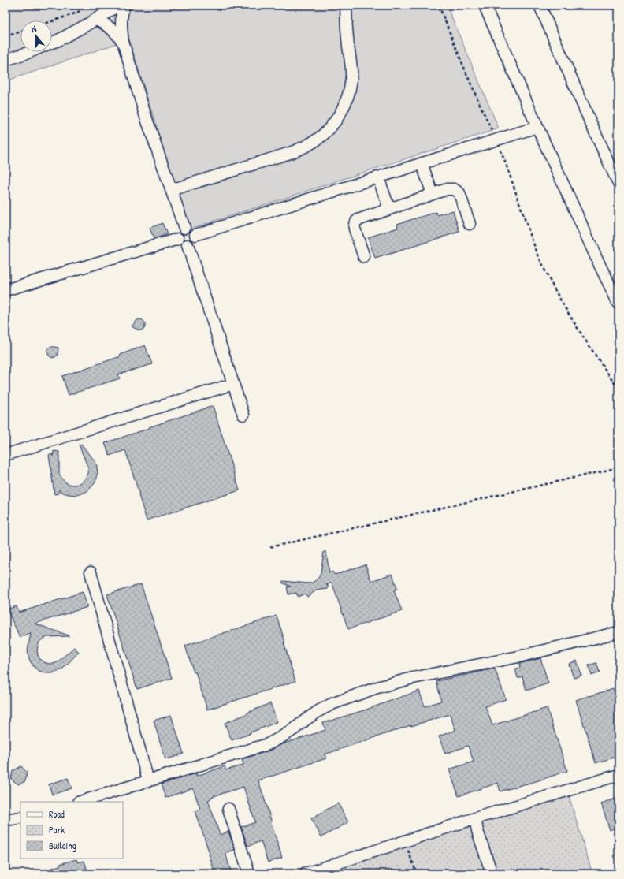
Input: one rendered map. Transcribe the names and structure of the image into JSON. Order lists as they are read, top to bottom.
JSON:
{
  "legend": ["Road", "Park", "Building"],
  "north": "top"
}
